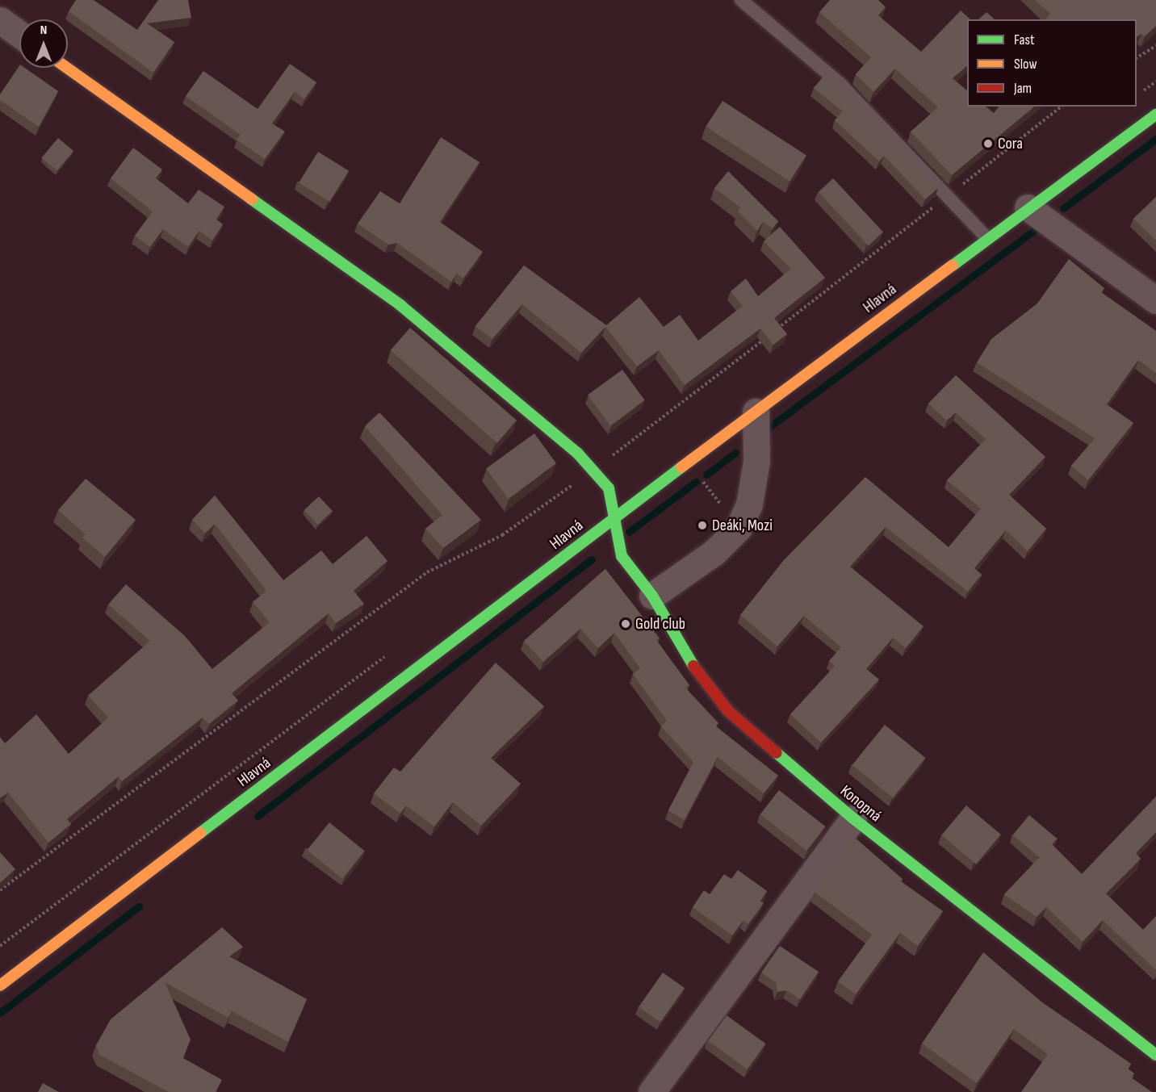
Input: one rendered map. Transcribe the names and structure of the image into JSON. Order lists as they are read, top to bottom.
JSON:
{
  "streets": {
    "street": ["Hlavná", "Konopná"]
  },
  "crossings": [
    ["Hlavná", "Konopná"]
  ],
  "places": ["Cora", "Deáki, Mozi", "Gold club"],
  "legend": ["Fast", "Slow", "Jam"],
  "north": "top"
}
